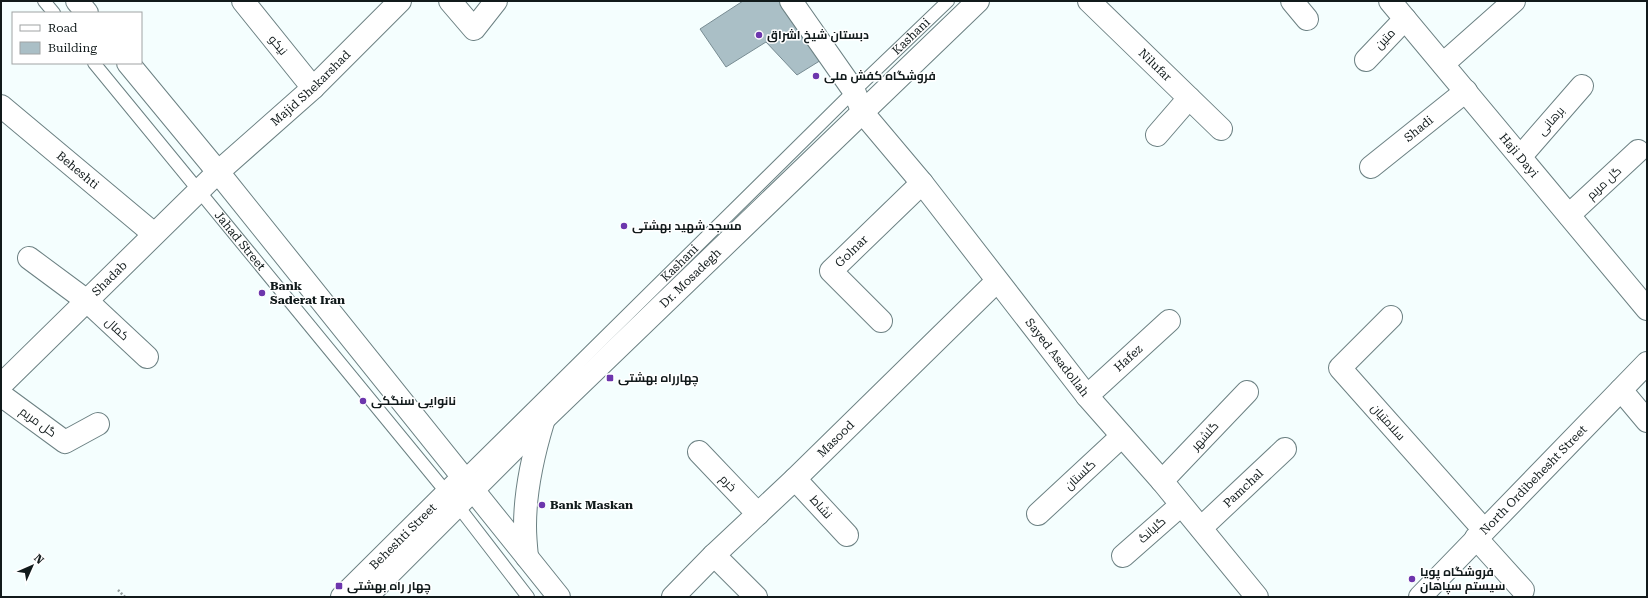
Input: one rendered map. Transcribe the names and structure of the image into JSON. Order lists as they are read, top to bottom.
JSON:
{
  "streets": {
    "street": [
      "متین",
      "نیکو",
      "Nilufar",
      "Majid Shekarshad",
      "برهانی",
      "Shadi",
      "Haji Dayi",
      "Beheshti",
      "گل مریم",
      "Golnar",
      "Dr. Mosadegh",
      "Shadab",
      "کمال",
      "Sayed Asadollah",
      "Hafez",
      "سلامتیان",
      "گلشهر",
      "Masood",
      "گلستان",
      "North Ordibehesht Street",
      "خرم",
      "Pamchal",
      "نشاط",
      "گلبانگ",
      "Beheshti Street"
    ],
    "lane": ["Kashani", "Jahad Street"]
  },
  "crossings": [
    ["Kashani", "Dr. Mosadegh"],
    ["Kashani", "Sayed Asadollah"],
    ["Kashani", "Beheshti Street"],
    ["متین", "Haji Dayi"],
    ["نیکو", "Majid Shekarshad"],
    ["Majid Shekarshad", "Shadab"],
    ["برهانی", "Haji Dayi"],
    ["Shadi", "Haji Dayi"],
    ["Haji Dayi", "گل مریم"],
    ["Beheshti", "Shadab"],
    ["Jahad Street", "Shadab"],
    ["Jahad Street", "Beheshti Street"],
    ["Golnar", "Sayed Asadollah"],
    ["Dr. Mosadegh", "Sayed Asadollah"],
    ["Dr. Mosadegh", "Beheshti Street"],
    ["Shadab", "کمال"],
    ["Sayed Asadollah", "Hafez"],
    ["Sayed Asadollah", "گلشهر"],
    ["Sayed Asadollah", "Masood"],
    ["Sayed Asadollah", "گلستان"],
    ["Sayed Asadollah", "Pamchal"],
    ["Sayed Asadollah", "گلبانگ"],
    ["سلامتیان", "North Ordibehesht Street"],
    ["Masood", "خرم"],
    ["Masood", "نشاط"]
  ],
  "places": {
    "other": [
      "دبستان شیخ اشراق",
      "فروشگاه کفش ملی",
      "مسجد شهید بهشتی",
      "Bank Saderat Iran",
      "نانوایی سنگکی",
      "Bank Maskan",
      "فروشگاه پویا سیستم سپاهان"
    ],
    "transit": ["چهارراه بهشتی", "چهار راه بهشتی"]
  },
  "legend": ["Road", "Building"],
  "north": "top right"
}
